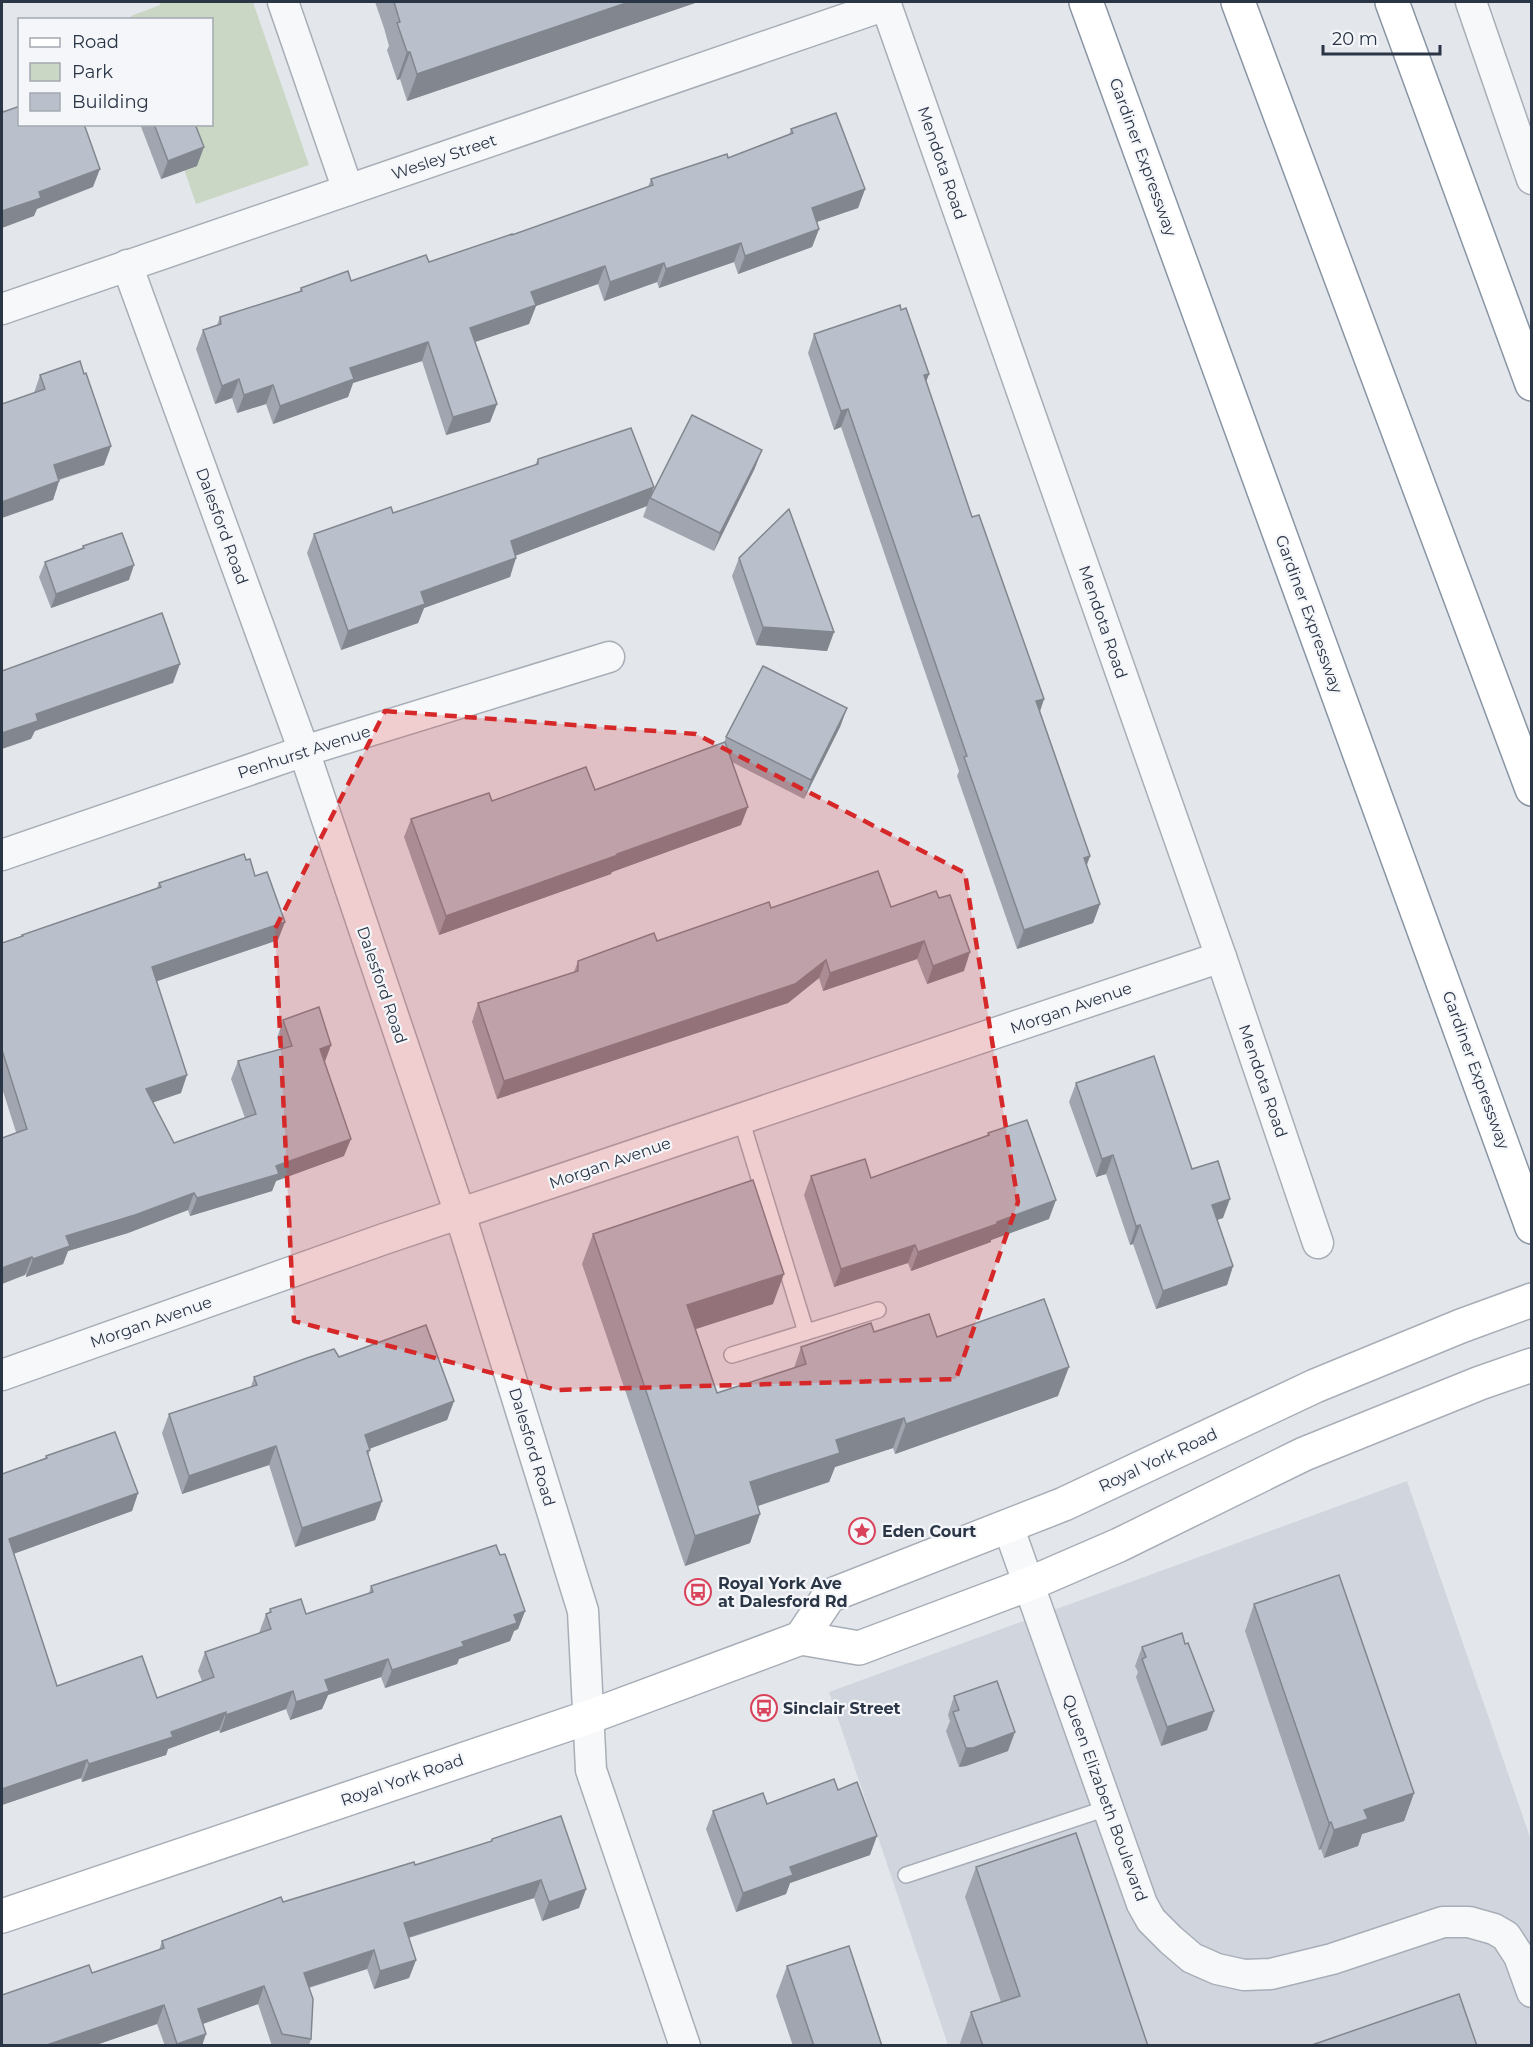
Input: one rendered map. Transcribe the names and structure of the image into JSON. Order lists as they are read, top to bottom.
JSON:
{
  "streets": {
    "main road": ["Gardiner Expressway", "Royal York Road"],
    "street": [
      "Wesley Street",
      "Mendota Road",
      "Dalesford Road",
      "Penhurst Avenue",
      "Morgan Avenue",
      "Queen Elizabeth Boulevard"
    ]
  },
  "crossings": [
    ["Wesley Street", "Mendota Road"],
    ["Wesley Street", "Dalesford Road"],
    ["Mendota Road", "Morgan Avenue"],
    ["Dalesford Road", "Penhurst Avenue"],
    ["Dalesford Road", "Morgan Avenue"],
    ["Dalesford Road", "Royal York Road"],
    ["Royal York Road", "Queen Elizabeth Boulevard"]
  ],
  "places": {
    "place": ["Eden Court"],
    "bus stop": ["Royal York Ave at Dalesford Rd", "Sinclair Street"]
  },
  "legend": ["Road", "Park", "Building"],
  "scale_bar": "20 m"
}
